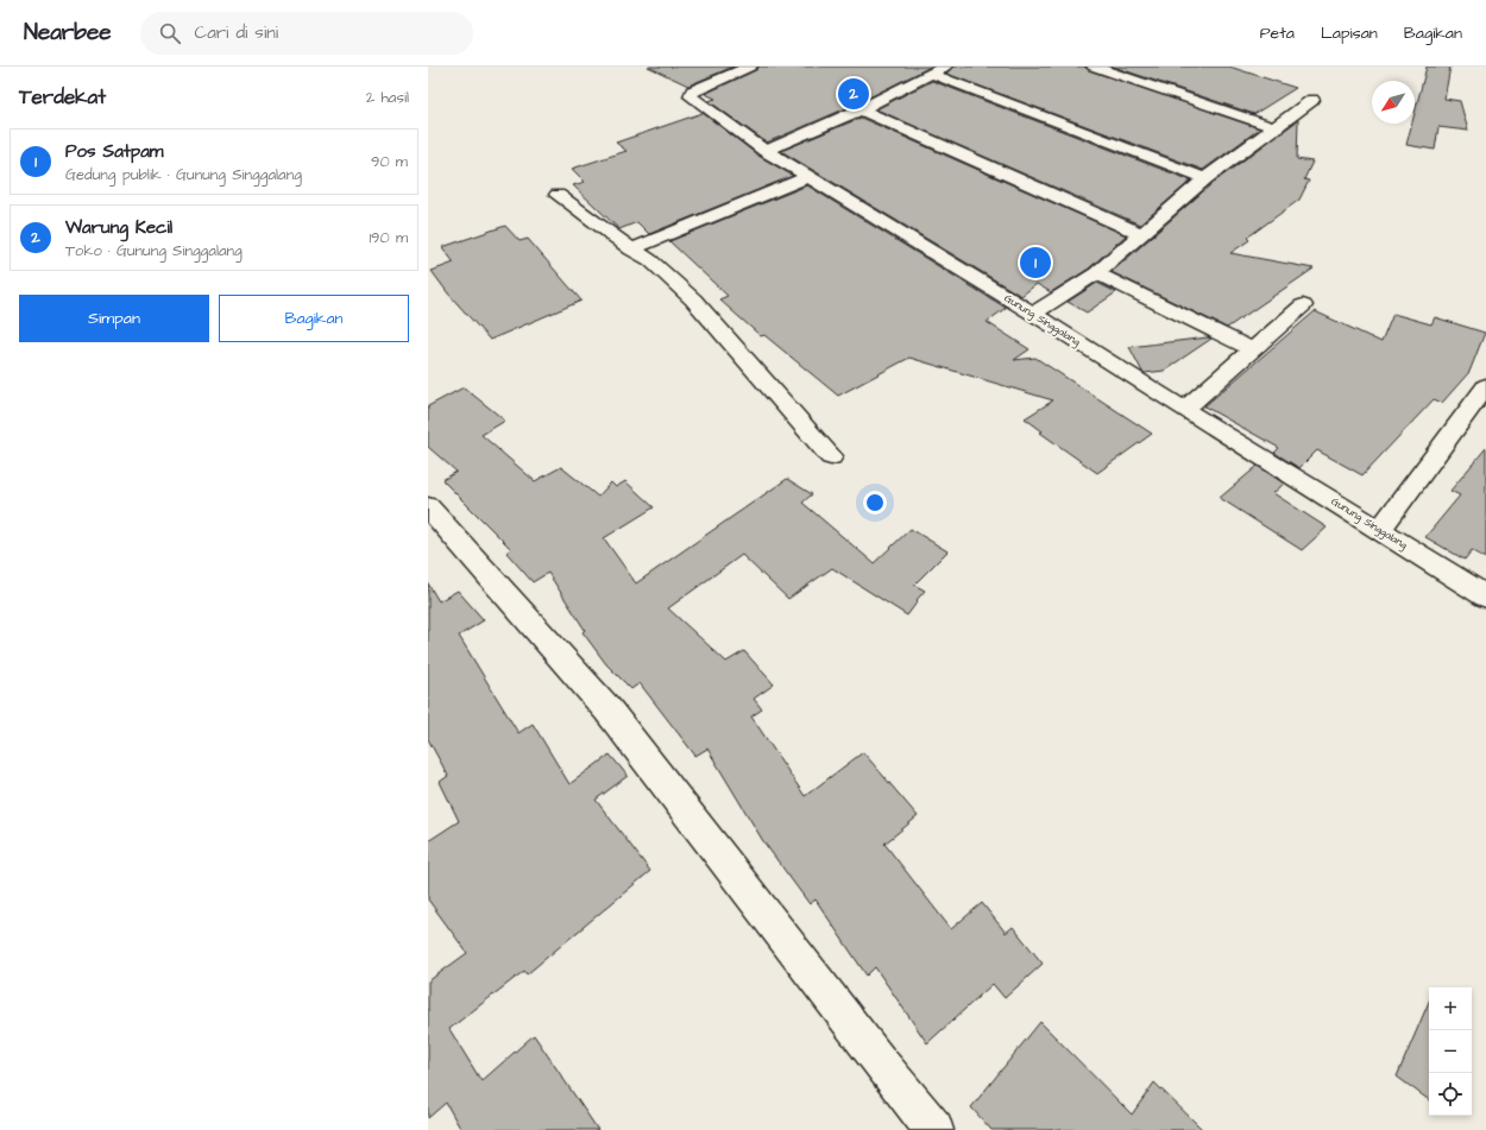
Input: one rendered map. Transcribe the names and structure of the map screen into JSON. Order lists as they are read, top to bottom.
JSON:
{
  "streets": {
    "street": ["Gunung Singgalang"]
  },
  "north": "bottom left",
  "page": {
    "header": "Nearbee",
    "search": "Cari di sini",
    "nav": ["Peta", "Lapisan", "Bagikan"],
    "heading": ["Terdekat", "2 hasil"],
    "pins": ["2", "1"],
    "list": [
      {
        "mark": "1",
        "name": "Pos Satpam",
        "note": "Gedung publik · Gunung Singgalang",
        "value": "90 m"
      },
      {
        "mark": "2",
        "name": "Warung Kecil",
        "note": "Toko · Gunung Singgalang",
        "value": "190 m"
      }
    ],
    "buttons": ["Simpan", "Bagikan"],
    "map_buttons": ["+", "−"]
  }
}
